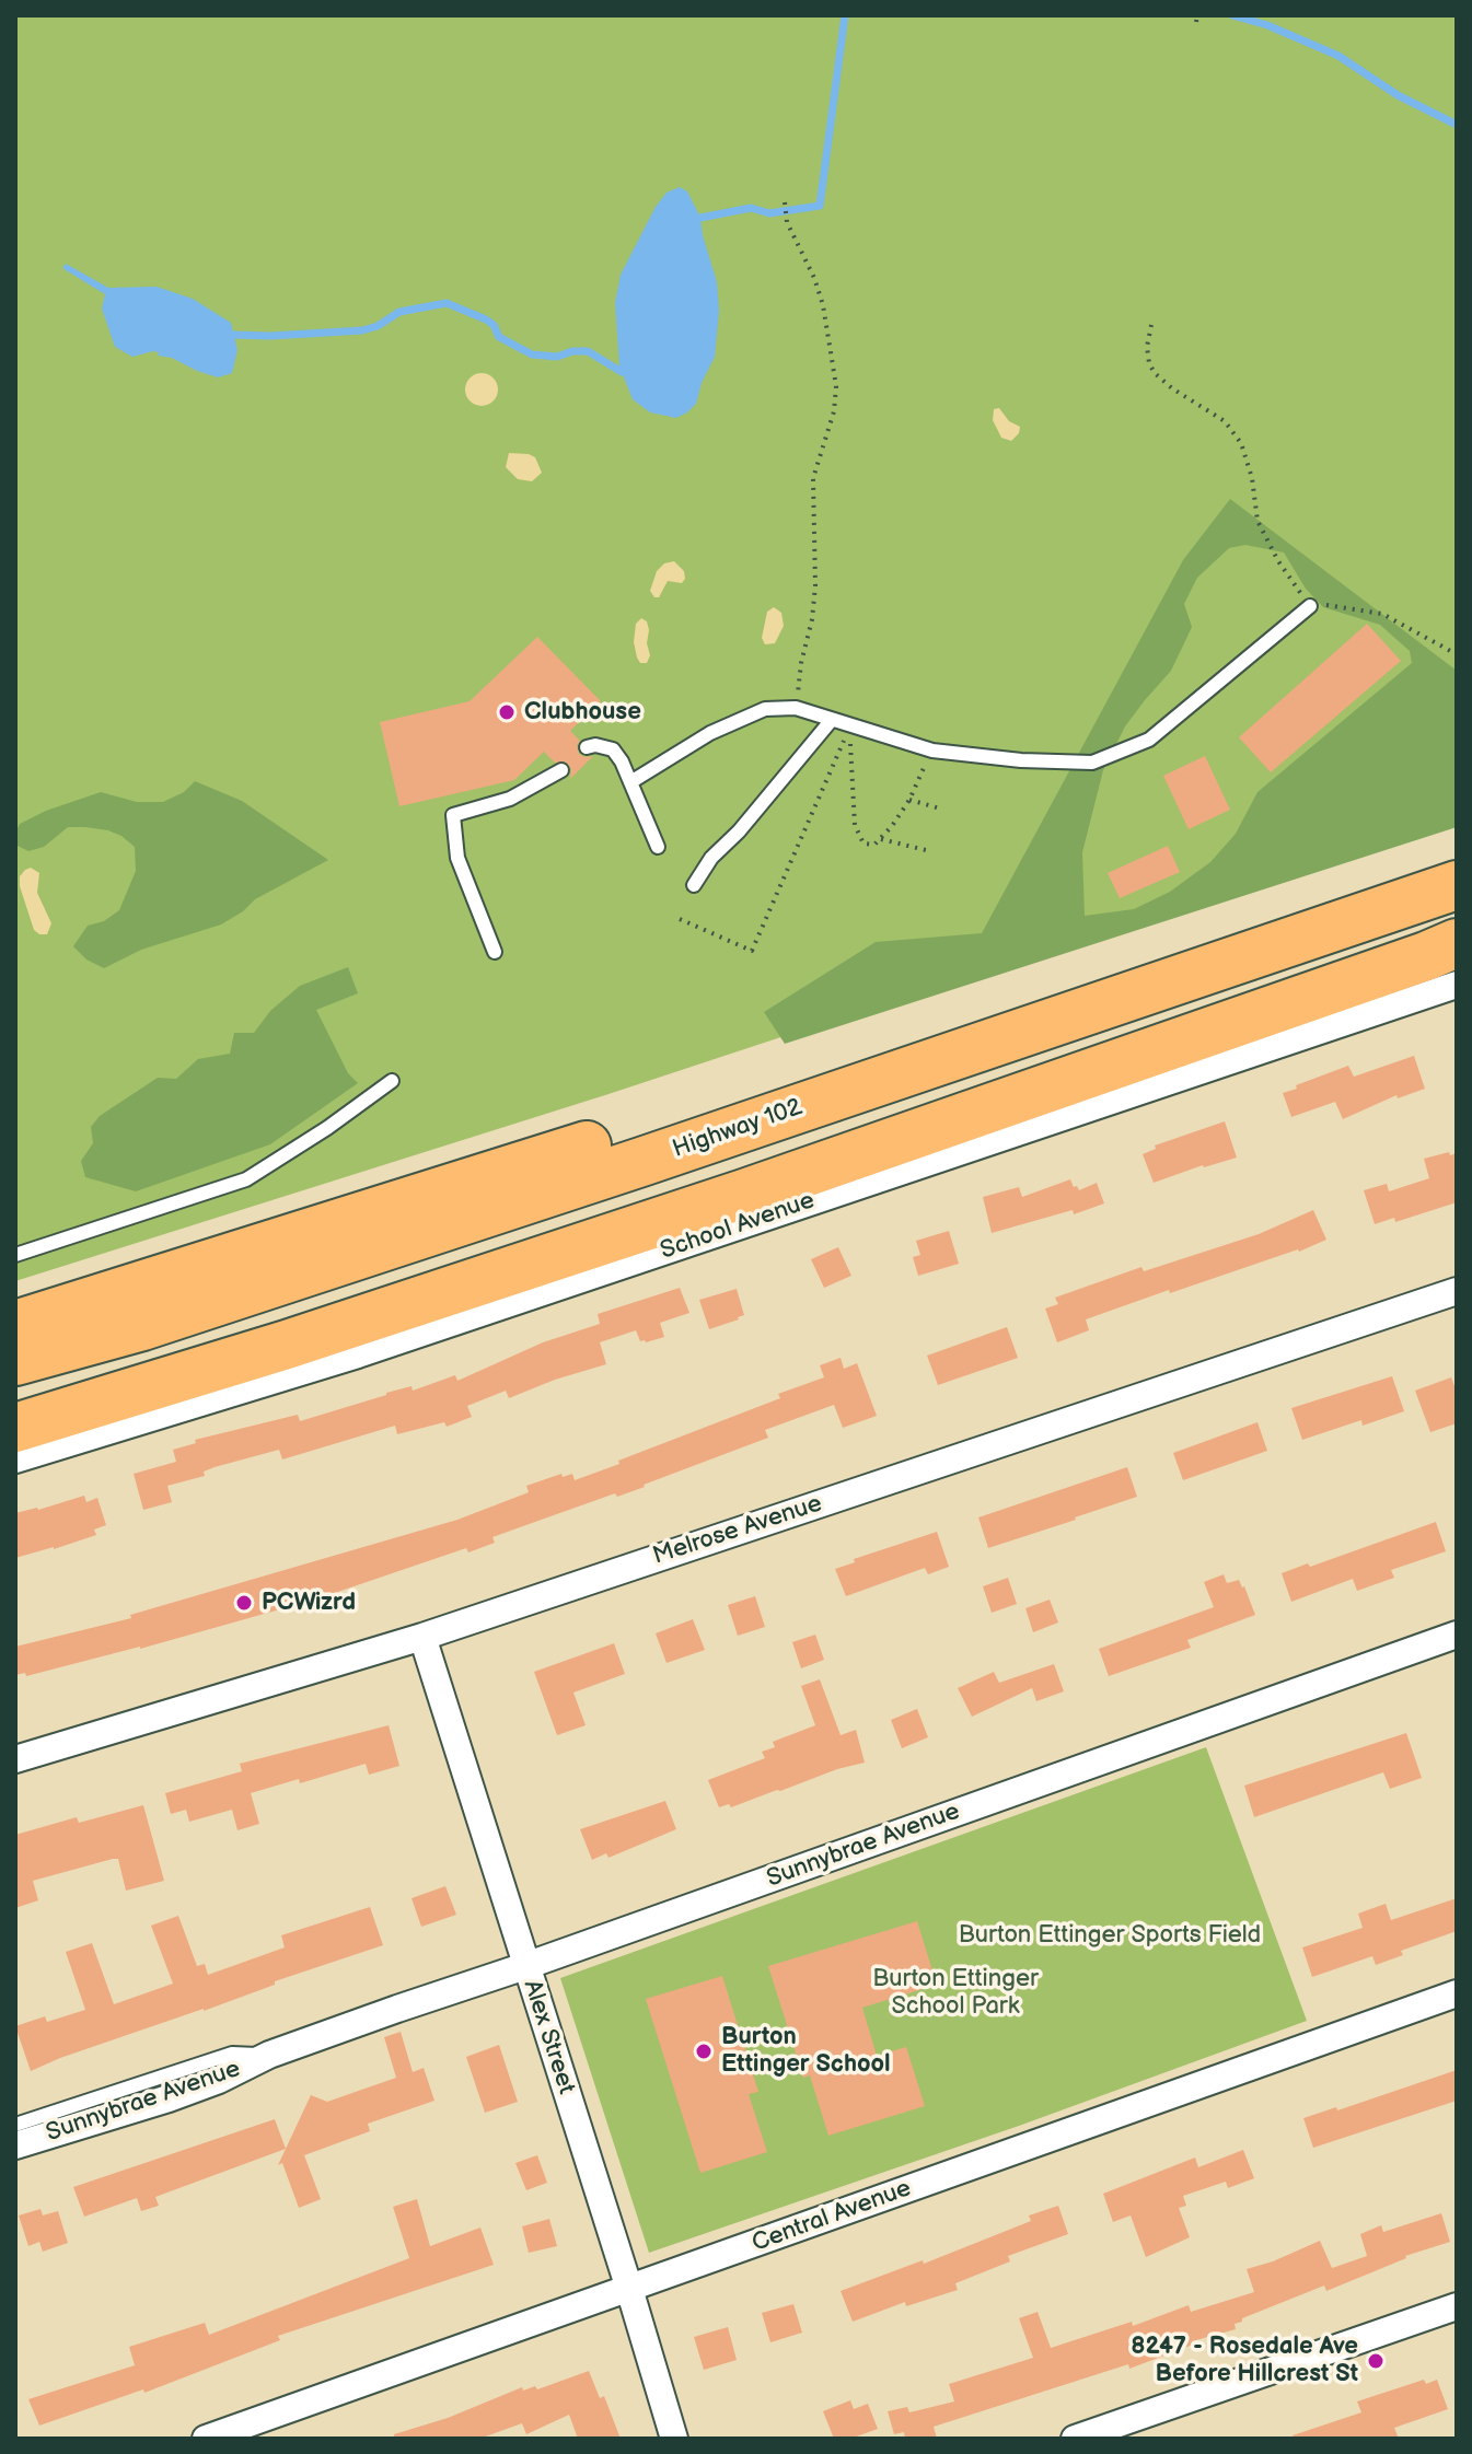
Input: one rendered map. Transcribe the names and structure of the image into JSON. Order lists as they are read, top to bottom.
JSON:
{
  "streets": {
    "highway": ["Highway 102"],
    "street": [
      "School Avenue",
      "Melrose Avenue",
      "Sunnybrae Avenue",
      "Alex Street",
      "Central Avenue"
    ]
  },
  "crossings": [
    ["Melrose Avenue", "Alex Street"],
    ["Sunnybrae Avenue", "Alex Street"],
    ["Alex Street", "Central Avenue"]
  ],
  "parks": ["Burton Ettinger Sports Field", "Burton Ettinger School Park"],
  "places": [
    "Clubhouse",
    "PCWizrd",
    "Burton Ettinger School",
    "8247 - Rosedale Ave Before Hillcrest St"
  ]
}
